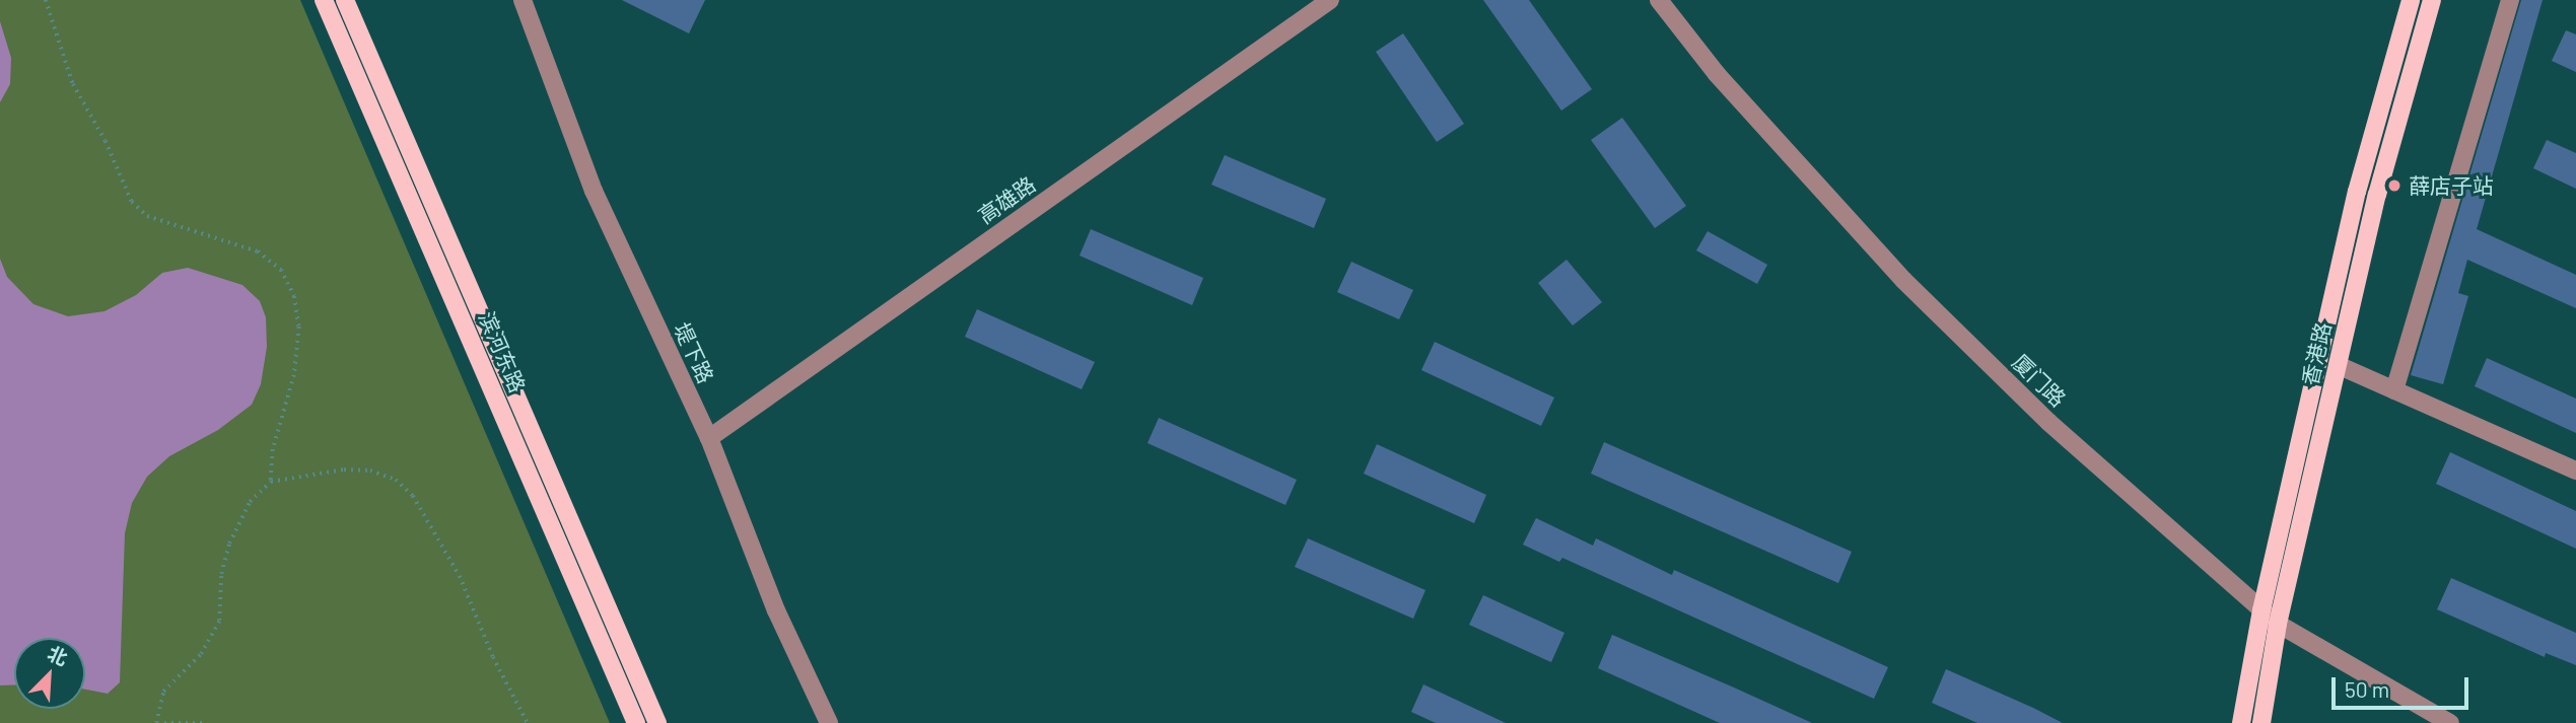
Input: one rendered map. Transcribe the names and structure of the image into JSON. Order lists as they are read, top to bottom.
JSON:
{
  "streets": {
    "main road": ["滨河东路", "香港路"],
    "street": ["高雄路", "堤下路", "厦门路"]
  },
  "crossings": [
    ["高雄路", "堤下路"],
    ["香港路", "厦门路"]
  ],
  "places": ["薛店子站"],
  "scale_bar": "50 m",
  "north": "top right"
}
